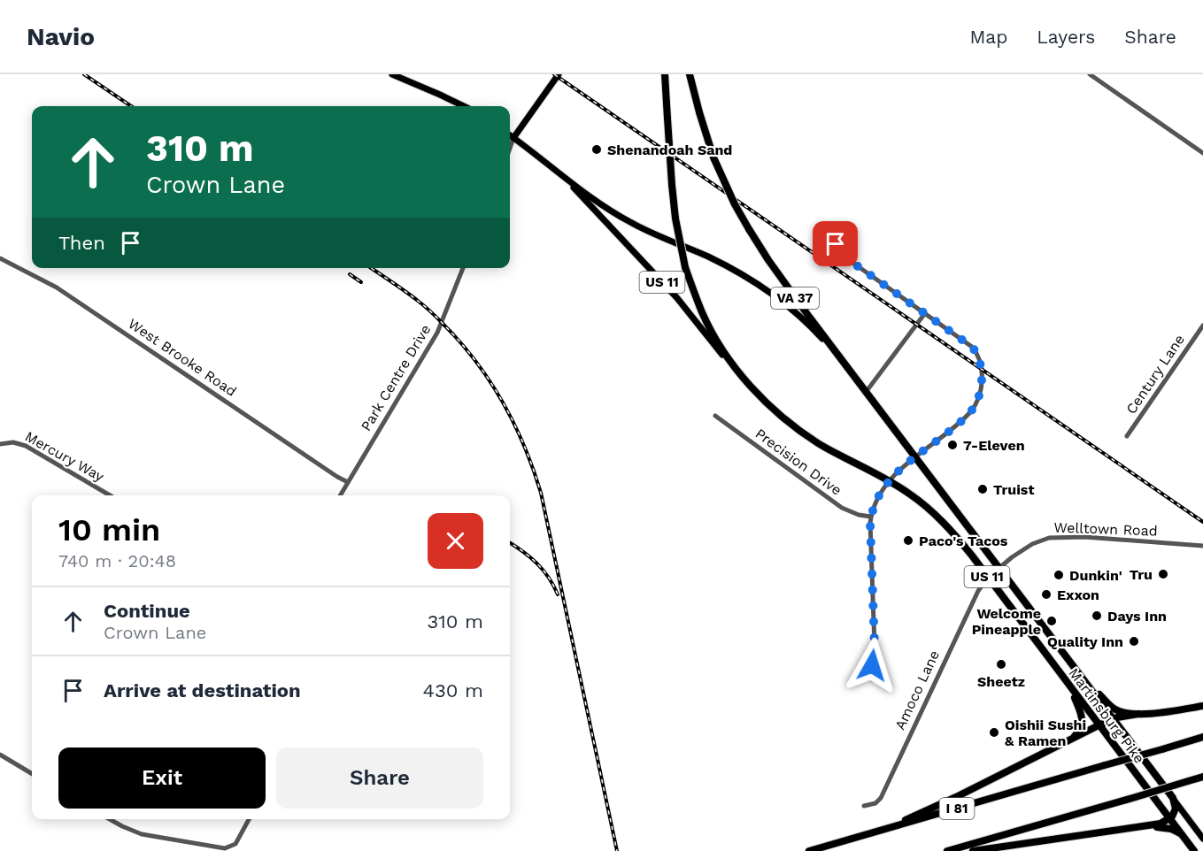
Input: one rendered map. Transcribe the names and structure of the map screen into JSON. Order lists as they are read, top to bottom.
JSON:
{
  "streets": {
    "highway": [
      "US 11",
      "VA 37",
      "Martinsburg Pike",
      "I 81"
    ],
    "street": [
      "West Brooke Road",
      "Century Lane",
      "Park Centre Drive",
      "Mercury Way",
      "Precision Drive",
      "Welltown Road",
      "Amoco Lane"
    ]
  },
  "crossings": [
    ["US 11", "VA 37"],
    ["US 11", "Martinsburg Pike"],
    ["VA 37", "Martinsburg Pike"],
    ["West Brooke Road", "Park Centre Drive"],
    ["Welltown Road", "Amoco Lane"],
    ["Welltown Road", "Martinsburg Pike"],
    ["Amoco Lane", "Martinsburg Pike"]
  ],
  "places": [
    "Shenandoah Sand",
    "7-Eleven",
    "Truist",
    "Paco's Tacos",
    "Tru",
    "Dunkin'",
    "Exxon",
    "Days Inn",
    "Welcome Pineapple",
    "Quality Inn",
    "Sheetz",
    "Oishii Sushi & Ramen"
  ],
  "page": {
    "header": "Navio",
    "nav": ["Map", "Layers", "Share"],
    "turn": ["310 m", "Crown Lane"],
    "then": "Then",
    "heading": ["10 min", "740 m · 20:48"],
    "list": [
      {
        "name": "Continue",
        "note": "Crown Lane",
        "value": "310 m"
      },
      {
        "name": "Arrive at destination",
        "value": "430 m"
      }
    ],
    "buttons": ["Exit", "Share"]
  }
}
